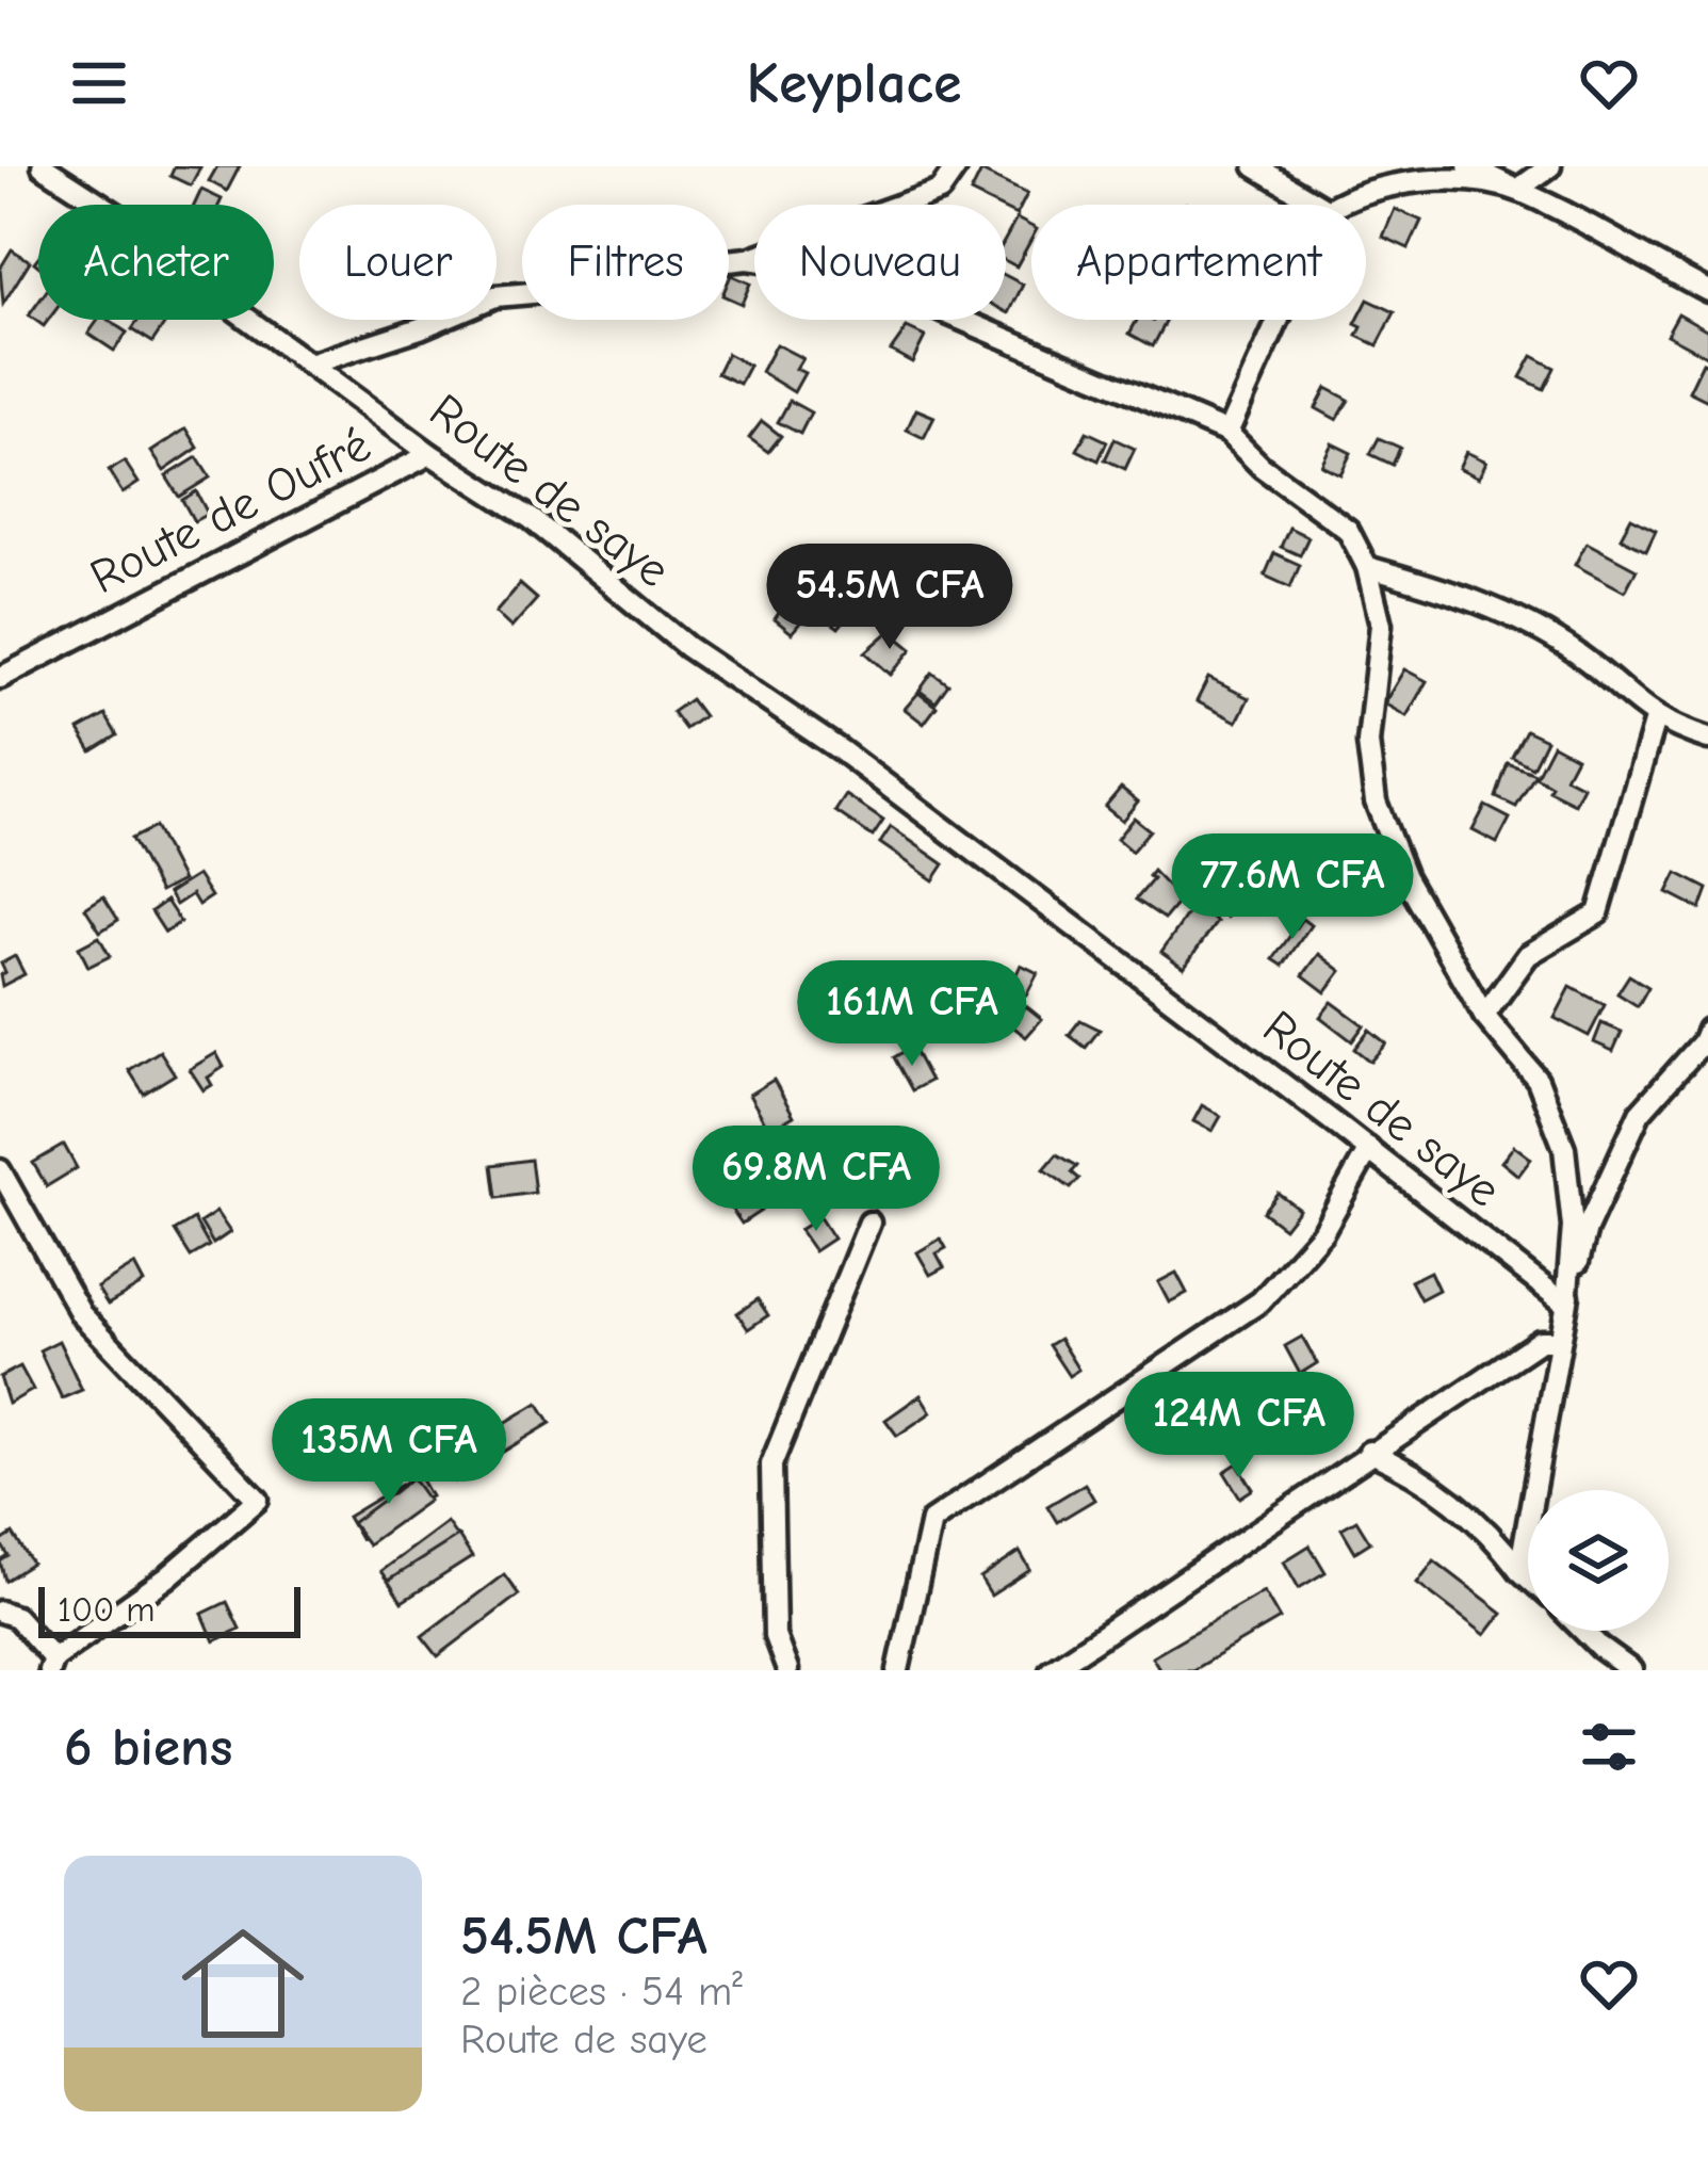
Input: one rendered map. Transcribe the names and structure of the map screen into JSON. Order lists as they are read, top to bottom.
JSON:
{
  "streets": {
    "street": ["Route de saye", "Route de Oufré"]
  },
  "crossings": [
    ["Route de saye", "Route de Oufré"]
  ],
  "scale_bar": "100 m",
  "page": {
    "header": "Keyplace",
    "chip": [
      "Acheter",
      "Louer",
      "Filtres",
      "Nouveau",
      "Appartement"
    ],
    "price": [
      "54.5M CFA",
      "77.6M CFA",
      "161M CFA",
      "69.8M CFA",
      "124M CFA",
      "135M CFA"
    ],
    "scale": "100 m",
    "heading": "6 biens",
    "list": [
      {
        "name": "54.5M CFA",
        "note": "2 pièces · 54 m² · Route de saye"
      }
    ]
  }
}
